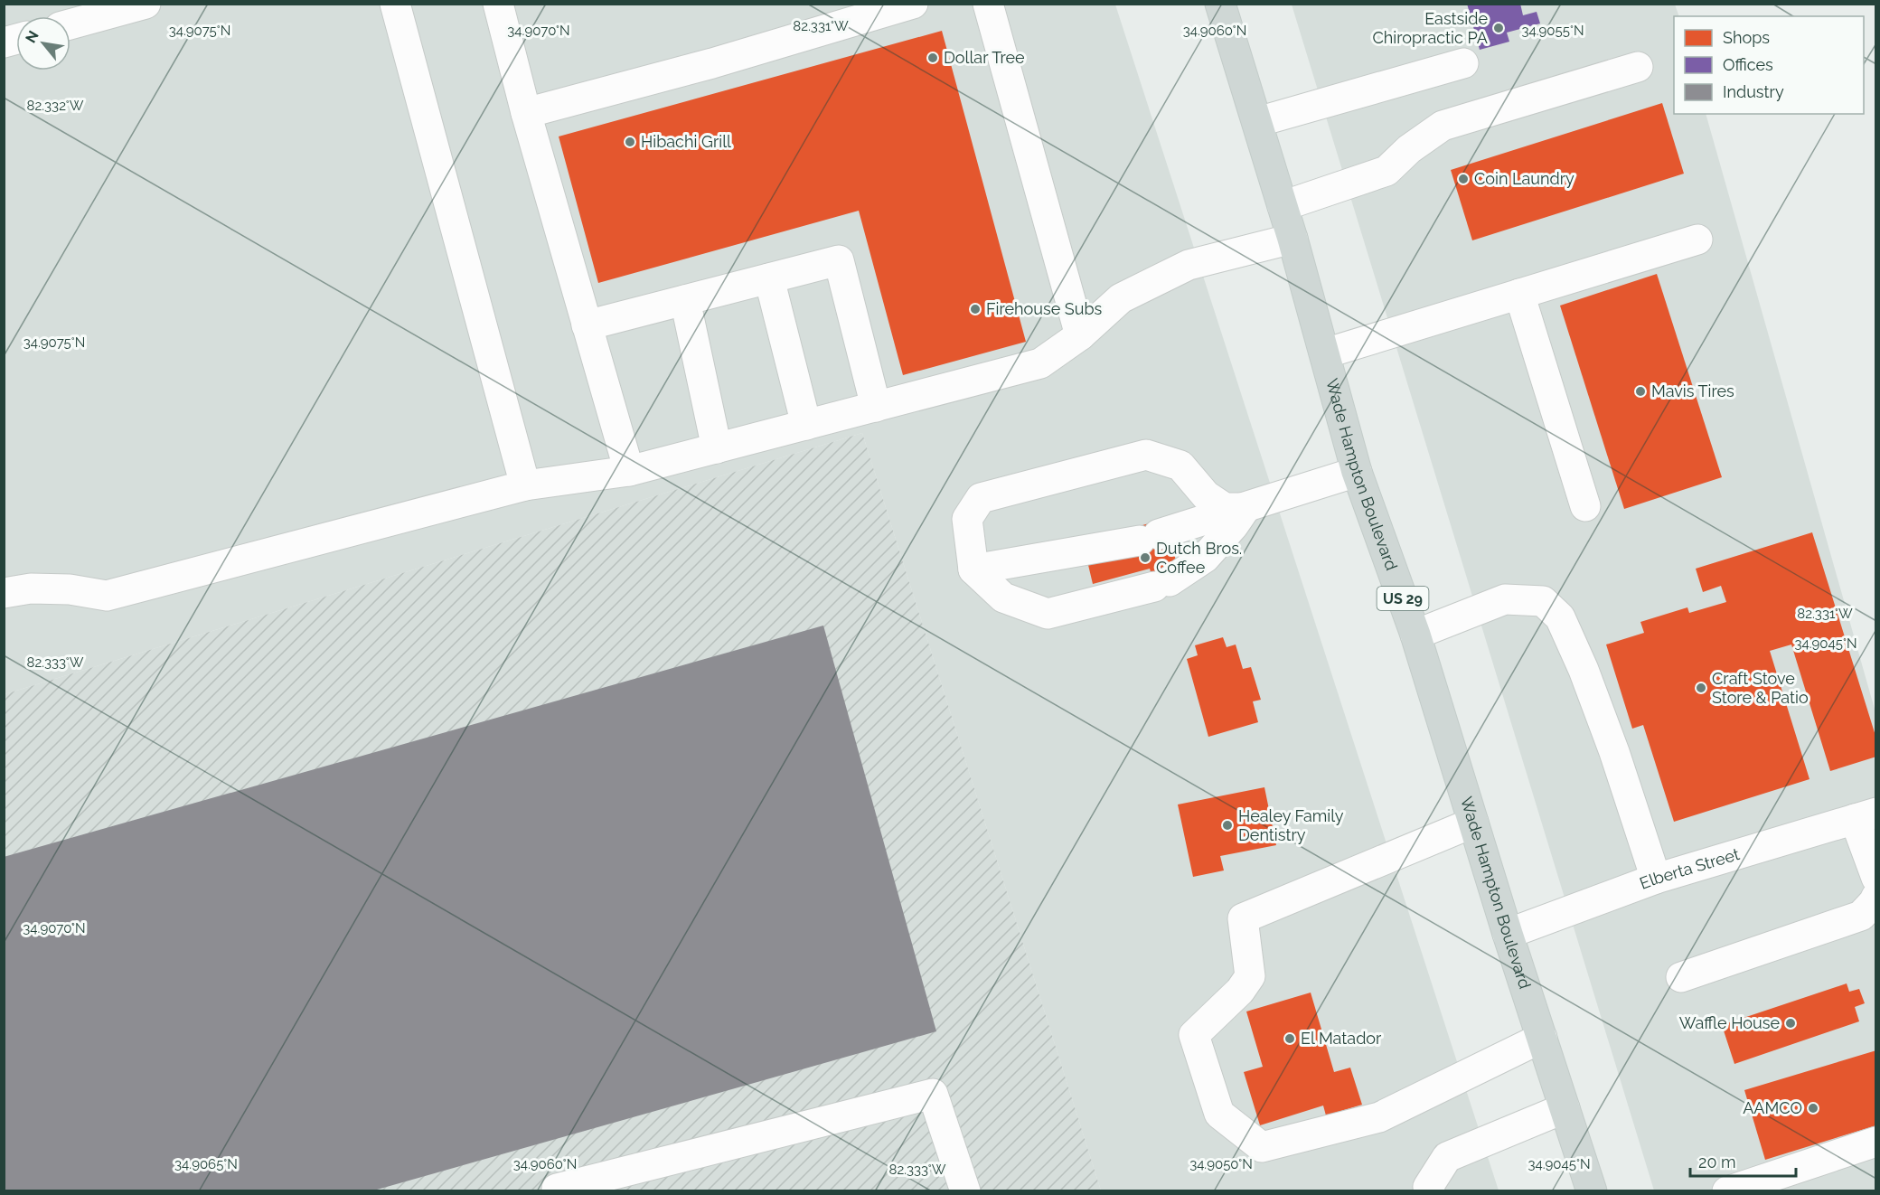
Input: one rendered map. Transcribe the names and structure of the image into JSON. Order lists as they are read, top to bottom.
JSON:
{
  "streets": {
    "main road": ["Wade Hampton Boulevard", "US 29"],
    "street": ["Elberta Street"]
  },
  "crossings": [
    ["Wade Hampton Boulevard", "Elberta Street"]
  ],
  "places": [
    "Eastside Chiropractic PA",
    "Dollar Tree",
    "Hibachi Grill",
    "Coin Laundry",
    "Firehouse Subs",
    "Mavis Tires",
    "Dutch Bros. Coffee",
    "Craft Stove Store & Patio",
    "Healey Family Dentistry",
    "Waffle House",
    "El Matador",
    "AAMCO"
  ],
  "legend": ["Shops", "Offices", "Industry"],
  "scale_bar": "20 m",
  "north": "top left",
  "coordinates": [
    "82.331°W",
    "34.9075°N",
    "34.9070°N",
    "34.9060°N",
    "34.9055°N",
    "82.332°W",
    "34.9045°N",
    "82.333°W",
    "34.9065°N",
    "34.9050°N"
  ]
}
